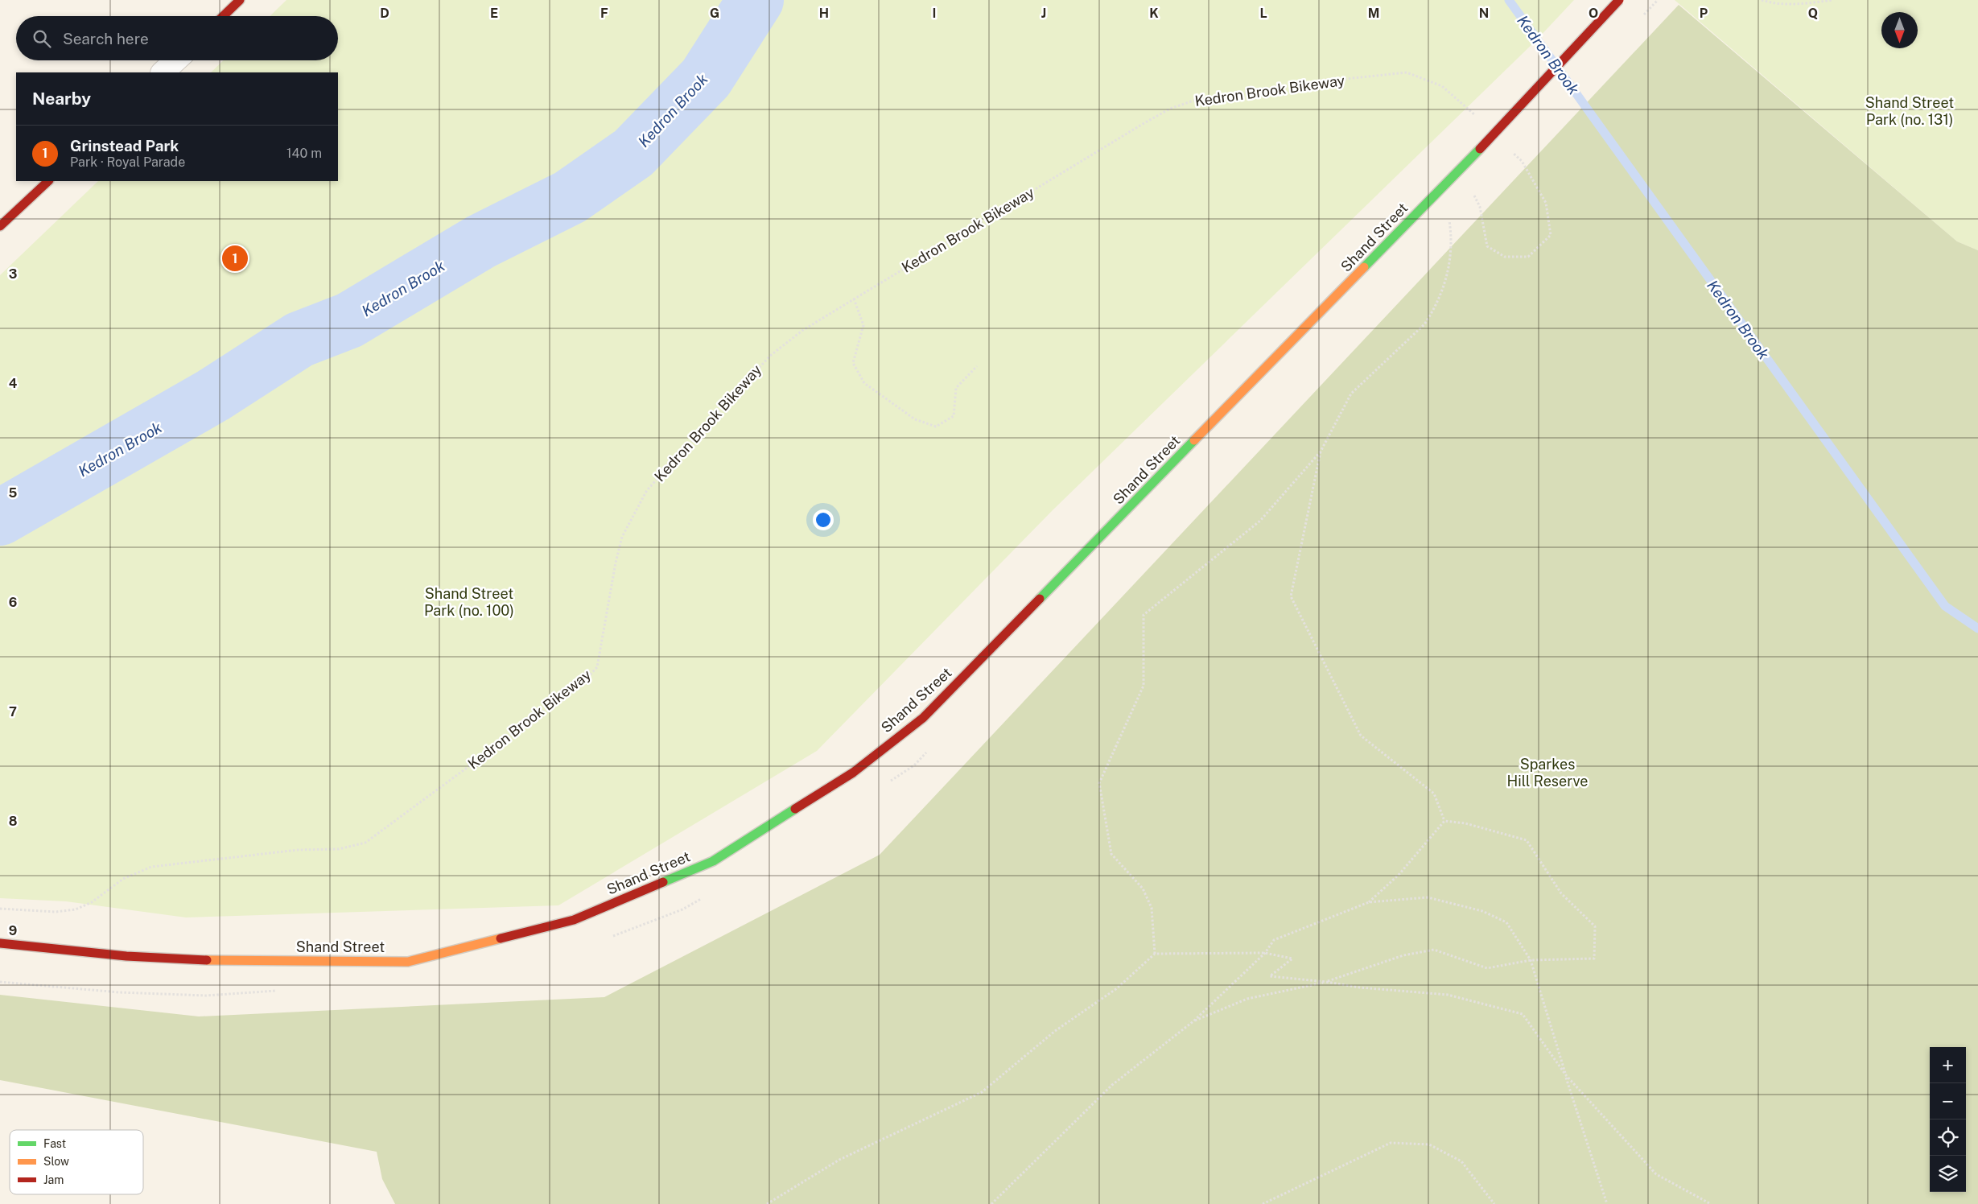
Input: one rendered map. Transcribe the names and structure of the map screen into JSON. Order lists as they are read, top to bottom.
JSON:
{
  "streets": {
    "main road": ["Shand Street"],
    "path": ["Kedron Brook Bikeway"]
  },
  "water": ["Kedron Brook"],
  "parks": ["Shand Street Park (no. 131)", "Shand Street Park (no. 100)", "Sparkes Hill Reserve"],
  "legend": ["Fast", "Slow", "Jam"],
  "north": "bottom",
  "page": {
    "search": "Search here",
    "heading": "Nearby",
    "list": [
      {
        "mark": "1",
        "name": "Grinstead Park",
        "note": "Park · Royal Parade",
        "value": "140 m"
      }
    ],
    "pins": "1",
    "map_buttons": ["+", "−"]
  },
  "grid": {
    "columns": [
      "D",
      "E",
      "F",
      "G",
      "H",
      "I",
      "J",
      "K",
      "L",
      "M",
      "N",
      "O",
      "P",
      "Q"
    ],
    "rows": [
      "3",
      "4",
      "5",
      "6",
      "7",
      "8",
      "9"
    ]
  }
}
